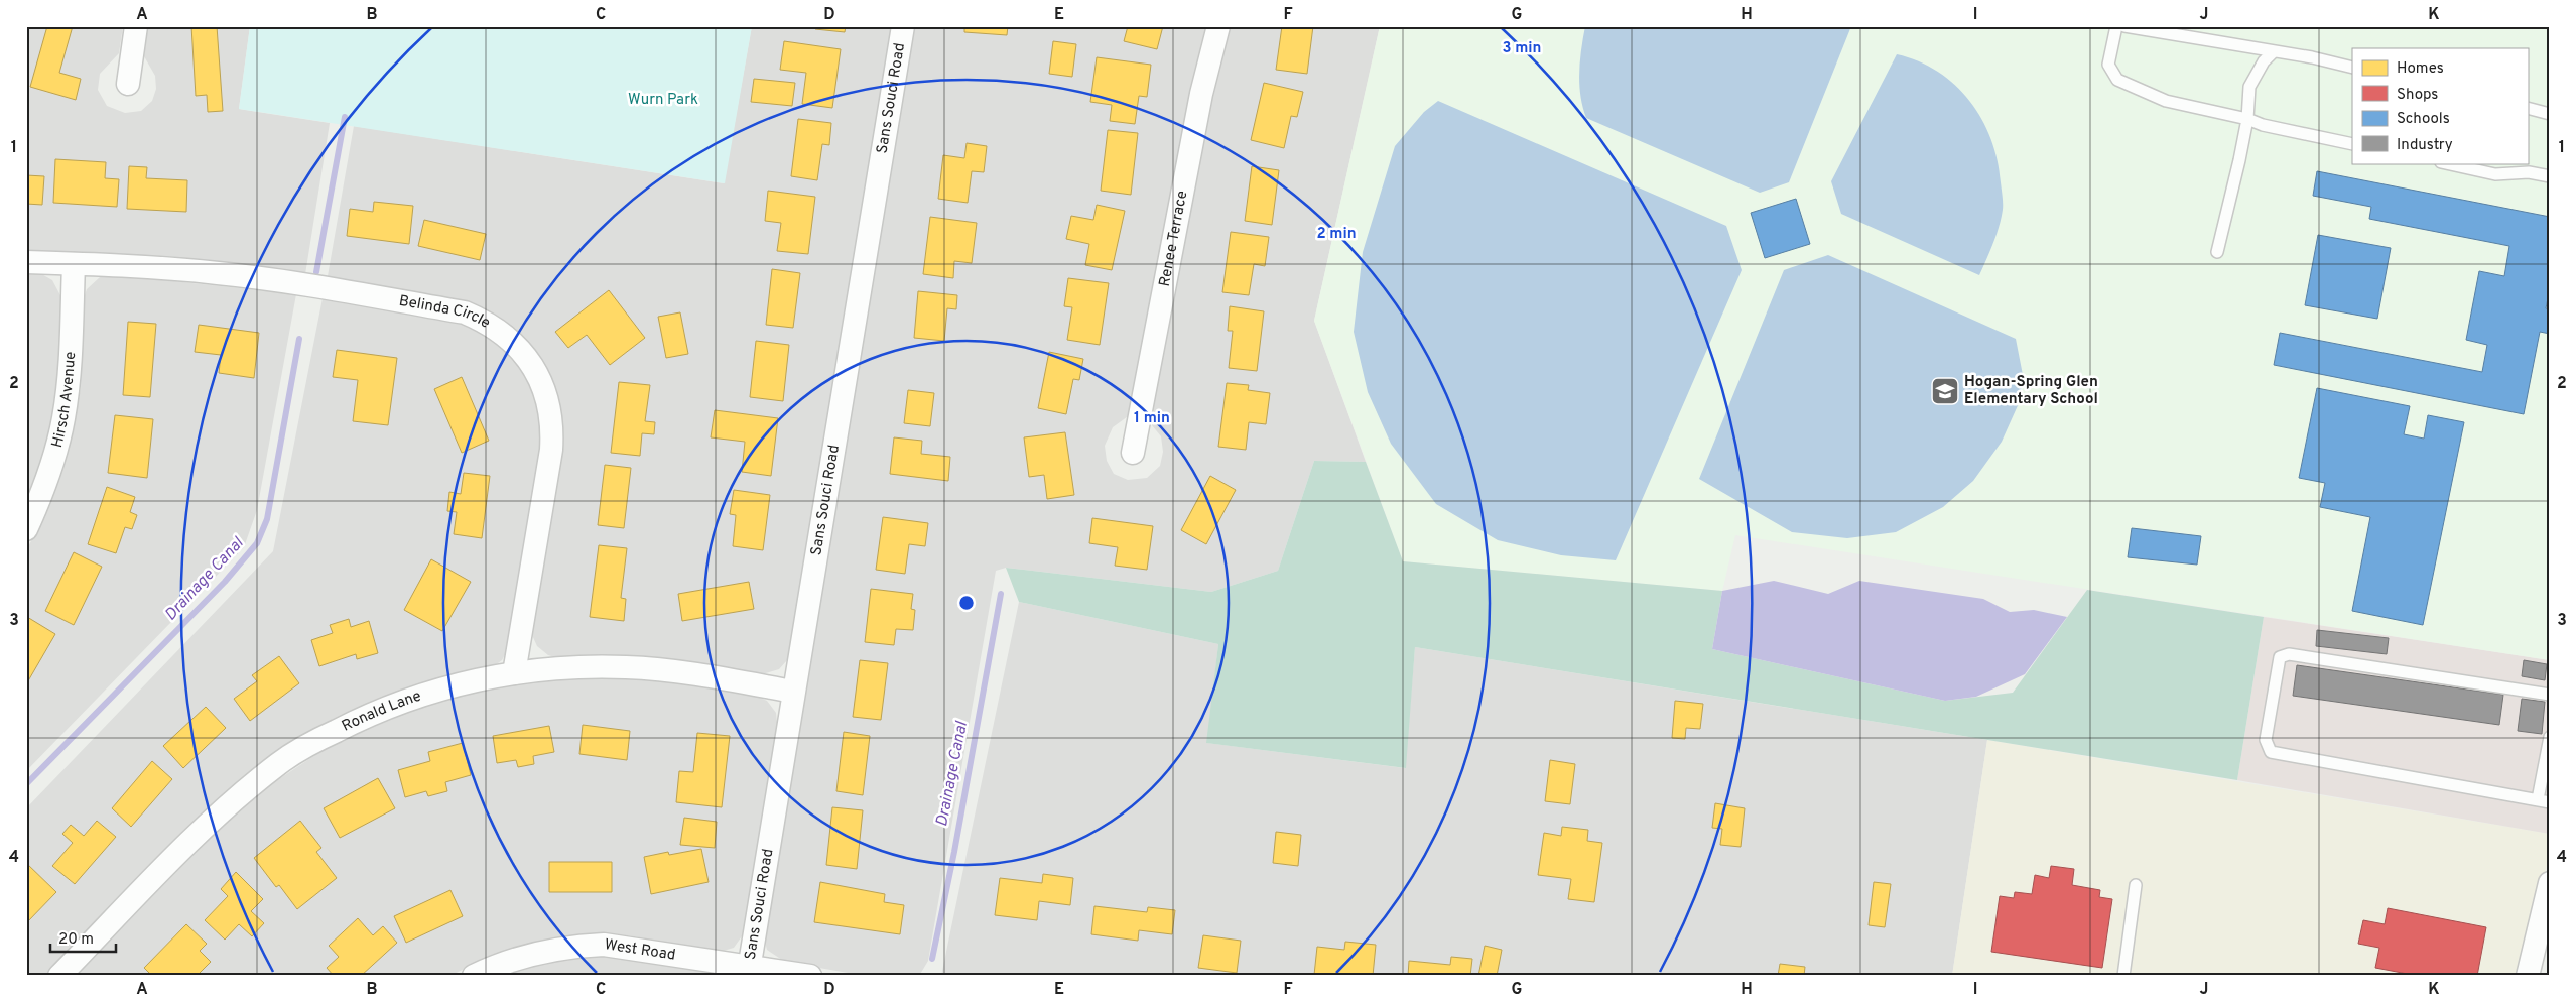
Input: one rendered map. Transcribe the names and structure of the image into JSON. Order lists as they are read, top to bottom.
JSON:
{
  "streets": {
    "street": [
      "Sans Souci Road",
      "Renee Terrace",
      "Belinda Circle",
      "Hirsch Avenue",
      "Ronald Lane",
      "West Road"
    ]
  },
  "crossings": [
    ["Sans Souci Road", "Ronald Lane"],
    ["Sans Souci Road", "West Road"],
    ["Belinda Circle", "Hirsch Avenue"],
    ["Belinda Circle", "Ronald Lane"]
  ],
  "water": ["Drainage Canal"],
  "parks": ["Wurn Park"],
  "places": {
    "school or university": ["Hogan-Spring Glen Elementary School"]
  },
  "legend": [
    "Homes",
    "Shops",
    "Schools",
    "Industry"
  ],
  "scale_bar": "20 m",
  "grid": {
    "columns": [
      "A",
      "B",
      "C",
      "D",
      "E",
      "F",
      "G",
      "H",
      "I",
      "J",
      "K"
    ],
    "rows": [
      "1",
      "2",
      "3",
      "4"
    ]
  },
  "rings": ["3 min", "2 min", "1 min"]
}
